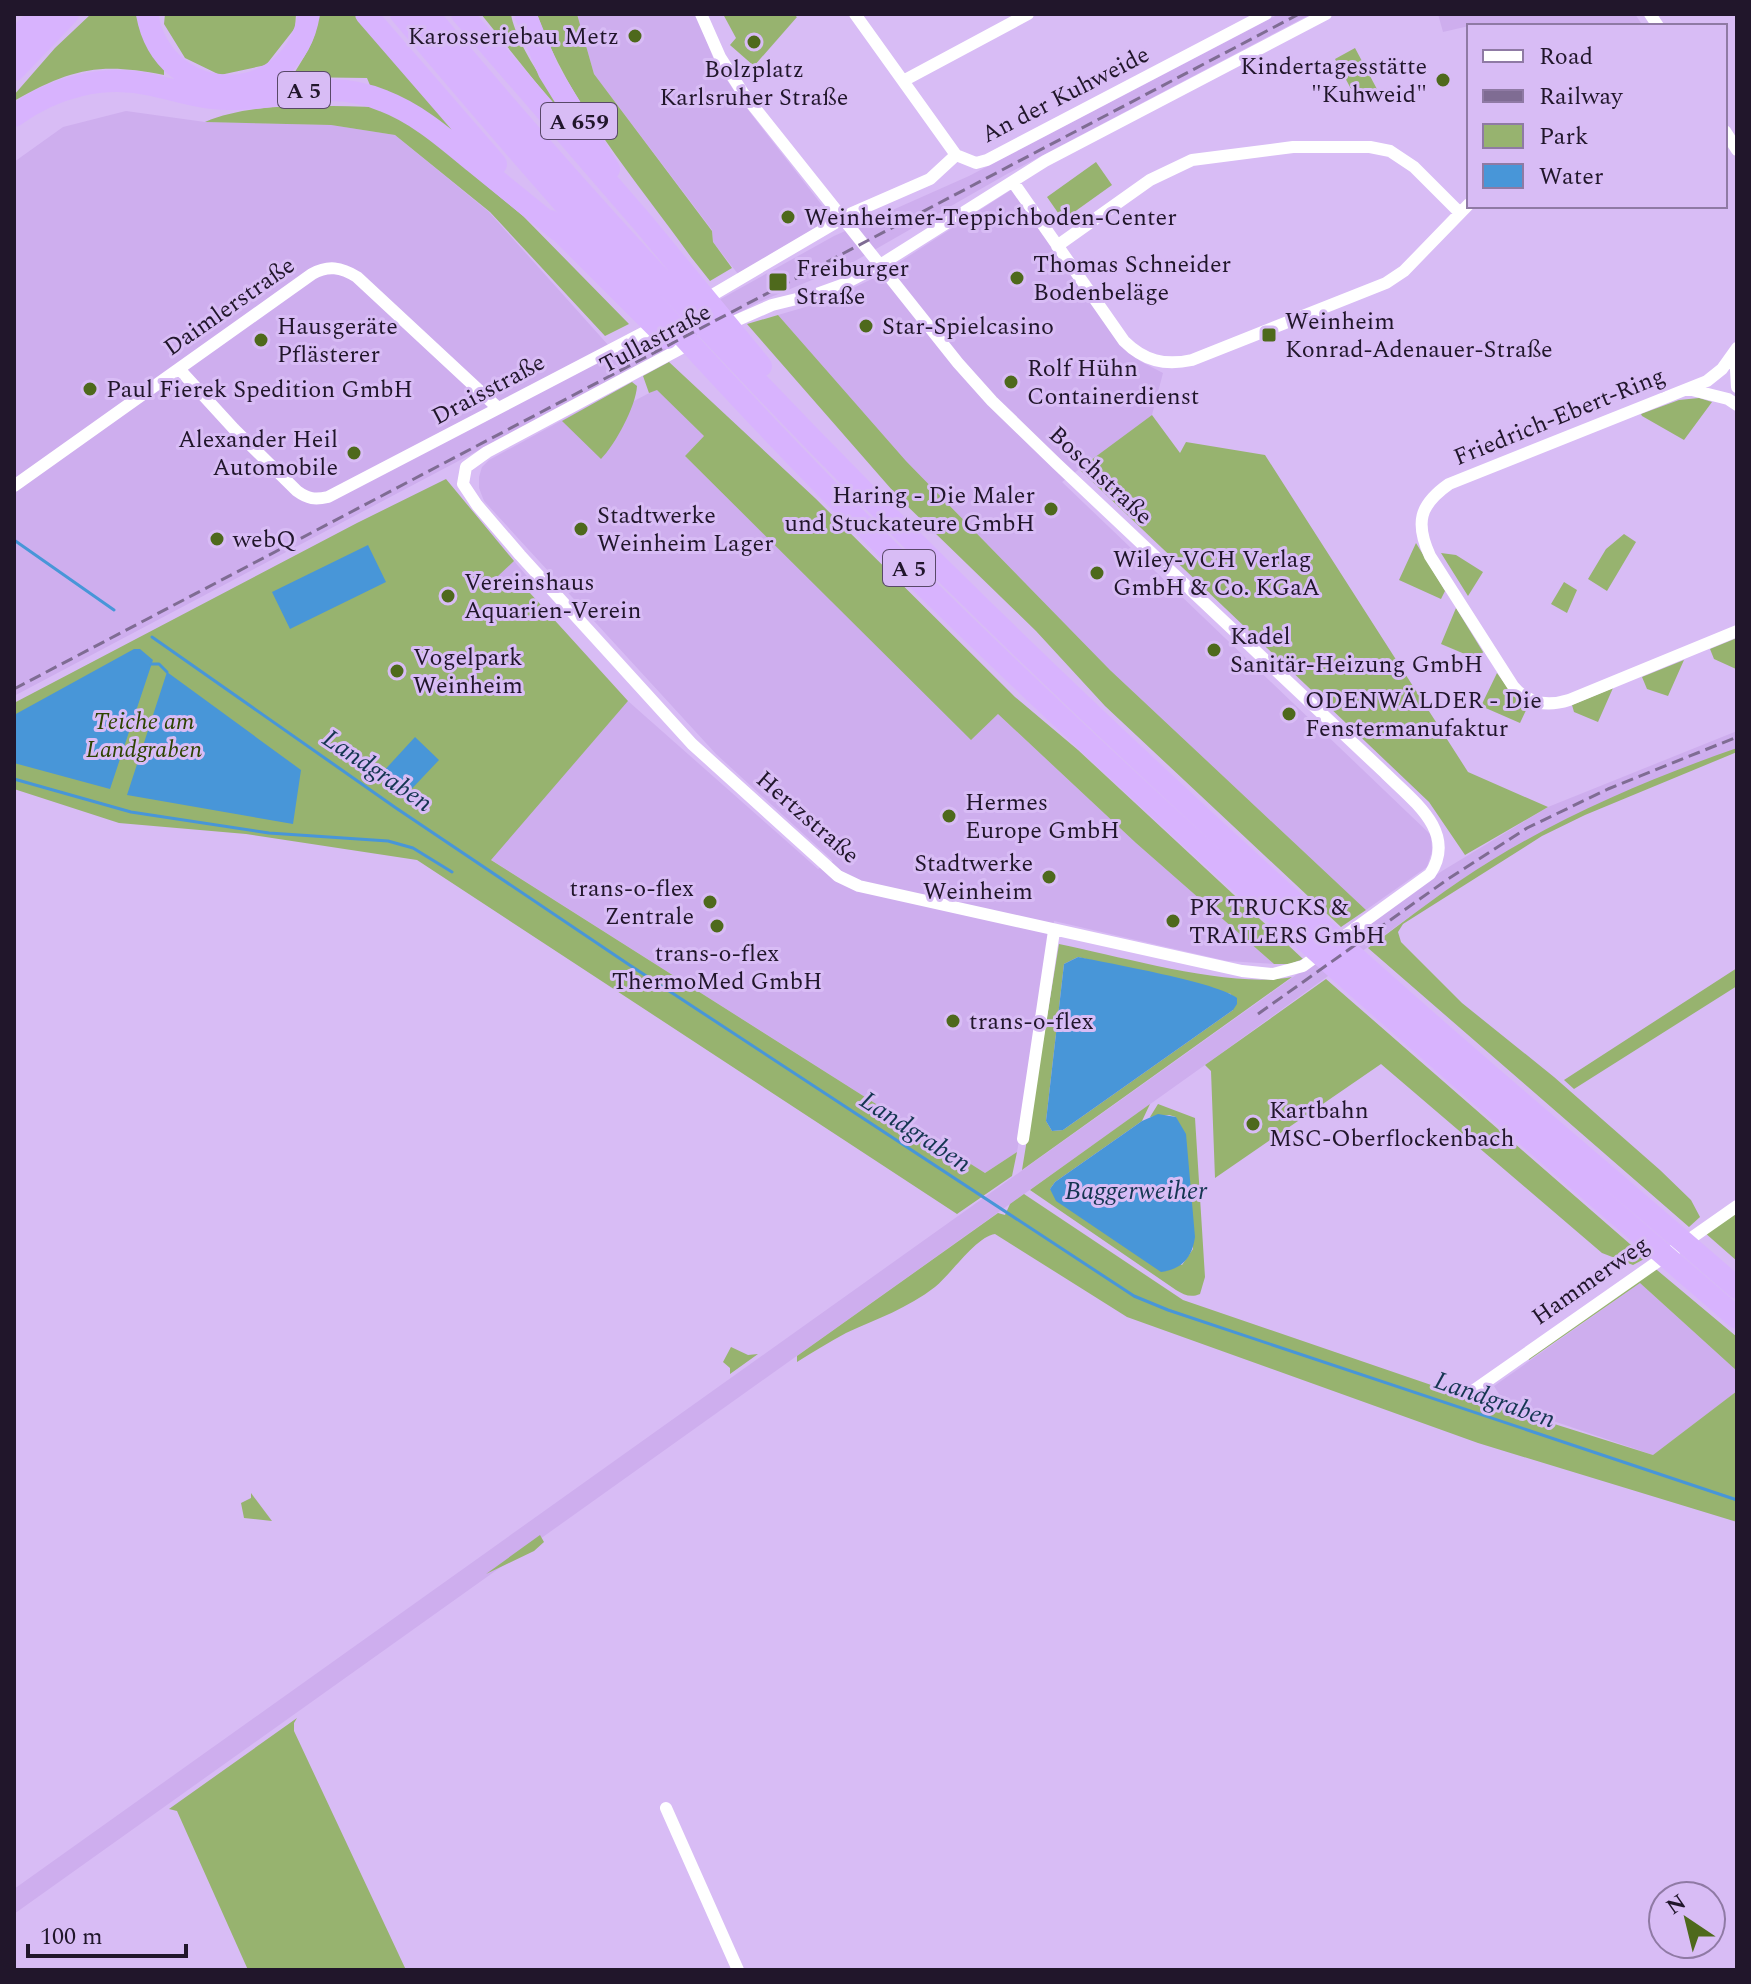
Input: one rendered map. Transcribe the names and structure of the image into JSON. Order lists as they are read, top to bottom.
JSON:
{
  "streets": {
    "highway": ["A 5", "A 659"],
    "street": [
      "An der Kuhweide",
      "Daimlerstraße",
      "Tullastraße",
      "Draisstraße",
      "Friedrich-Ebert-Ring",
      "Boschstraße",
      "Hertzstraße",
      "Hammerweg"
    ]
  },
  "crossings": [
    ["A 5", "Boschstraße"],
    ["A 5", "Hertzstraße"],
    ["An der Kuhweide", "Draisstraße"],
    ["Daimlerstraße", "Draisstraße"],
    ["Tullastraße", "Boschstraße"],
    ["Tullastraße", "Hertzstraße"],
    ["Boschstraße", "Hertzstraße"]
  ],
  "water": ["Landgraben", "Baggerweiher"],
  "parks": ["Teiche am Landgraben"],
  "places": {
    "other": [
      "Karosseriebau Metz",
      "Bolzplatz Karlsruher Straße",
      "Kindertagesstätte \"Kuhweid\"",
      "Weinheimer-Teppichboden-Center",
      "Thomas Schneider Bodenbeläge",
      "Star-Spielcasino",
      "Hausgeräte Pflästerer",
      "Rolf Hühn Containerdienst",
      "Paul Fierek Spedition GmbH",
      "Alexander Heil Automobile",
      "Haring - Die Maler und Stuckateure GmbH",
      "Stadtwerke Weinheim Lager",
      "webQ",
      "Wiley-VCH Verlag GmbH & Co. KGaA",
      "Vereinshaus Aquarien-Verein",
      "Kadel Sanitär-Heizung GmbH",
      "Vogelpark Weinheim",
      "ODENWÄLDER - Die Fenstermanufaktur",
      "Hermes Europe GmbH",
      "Stadtwerke Weinheim",
      "trans-o-flex Zentrale",
      "PK TRUCKS & TRAILERS GmbH",
      "trans-o-flex ThermoMed GmbH",
      "trans-o-flex",
      "Kartbahn MSC-Oberflockenbach"
    ],
    "transit": ["Freiburger Straße", "Weinheim Konrad-Adenauer-Straße"]
  },
  "legend": [
    "Road",
    "Railway",
    "Park",
    "Water"
  ],
  "scale_bar": "100 m",
  "north": "top left"
}
